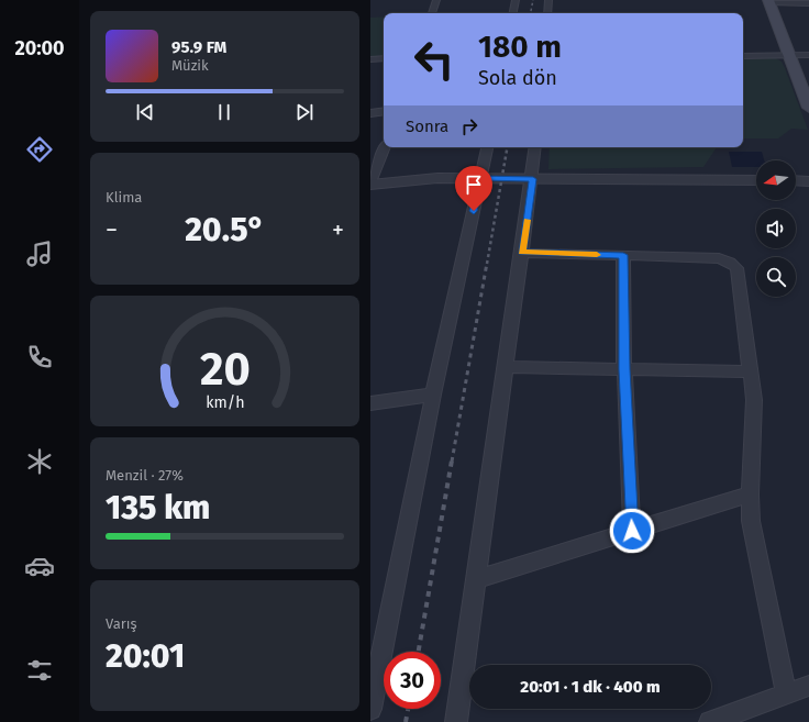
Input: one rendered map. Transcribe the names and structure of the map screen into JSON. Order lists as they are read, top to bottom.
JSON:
{
  "north": "left",
  "page": {
    "tabs": "20:00",
    "turn": ["180 m", "Sola dön"],
    "song": ["95.9 FM", "Müzik"],
    "then": "Sonra",
    "tile": [
      "Klima",
      ["Menzil · 27%", "135 km"],
      ["Varış", "20:01"]
    ],
    "heat": ["−", "20.5°", "+"],
    "limit": "30",
    "trip": "20:01 · 1 dk · 400 m",
    "gauge": ["20", "km/h"]
  }
}
